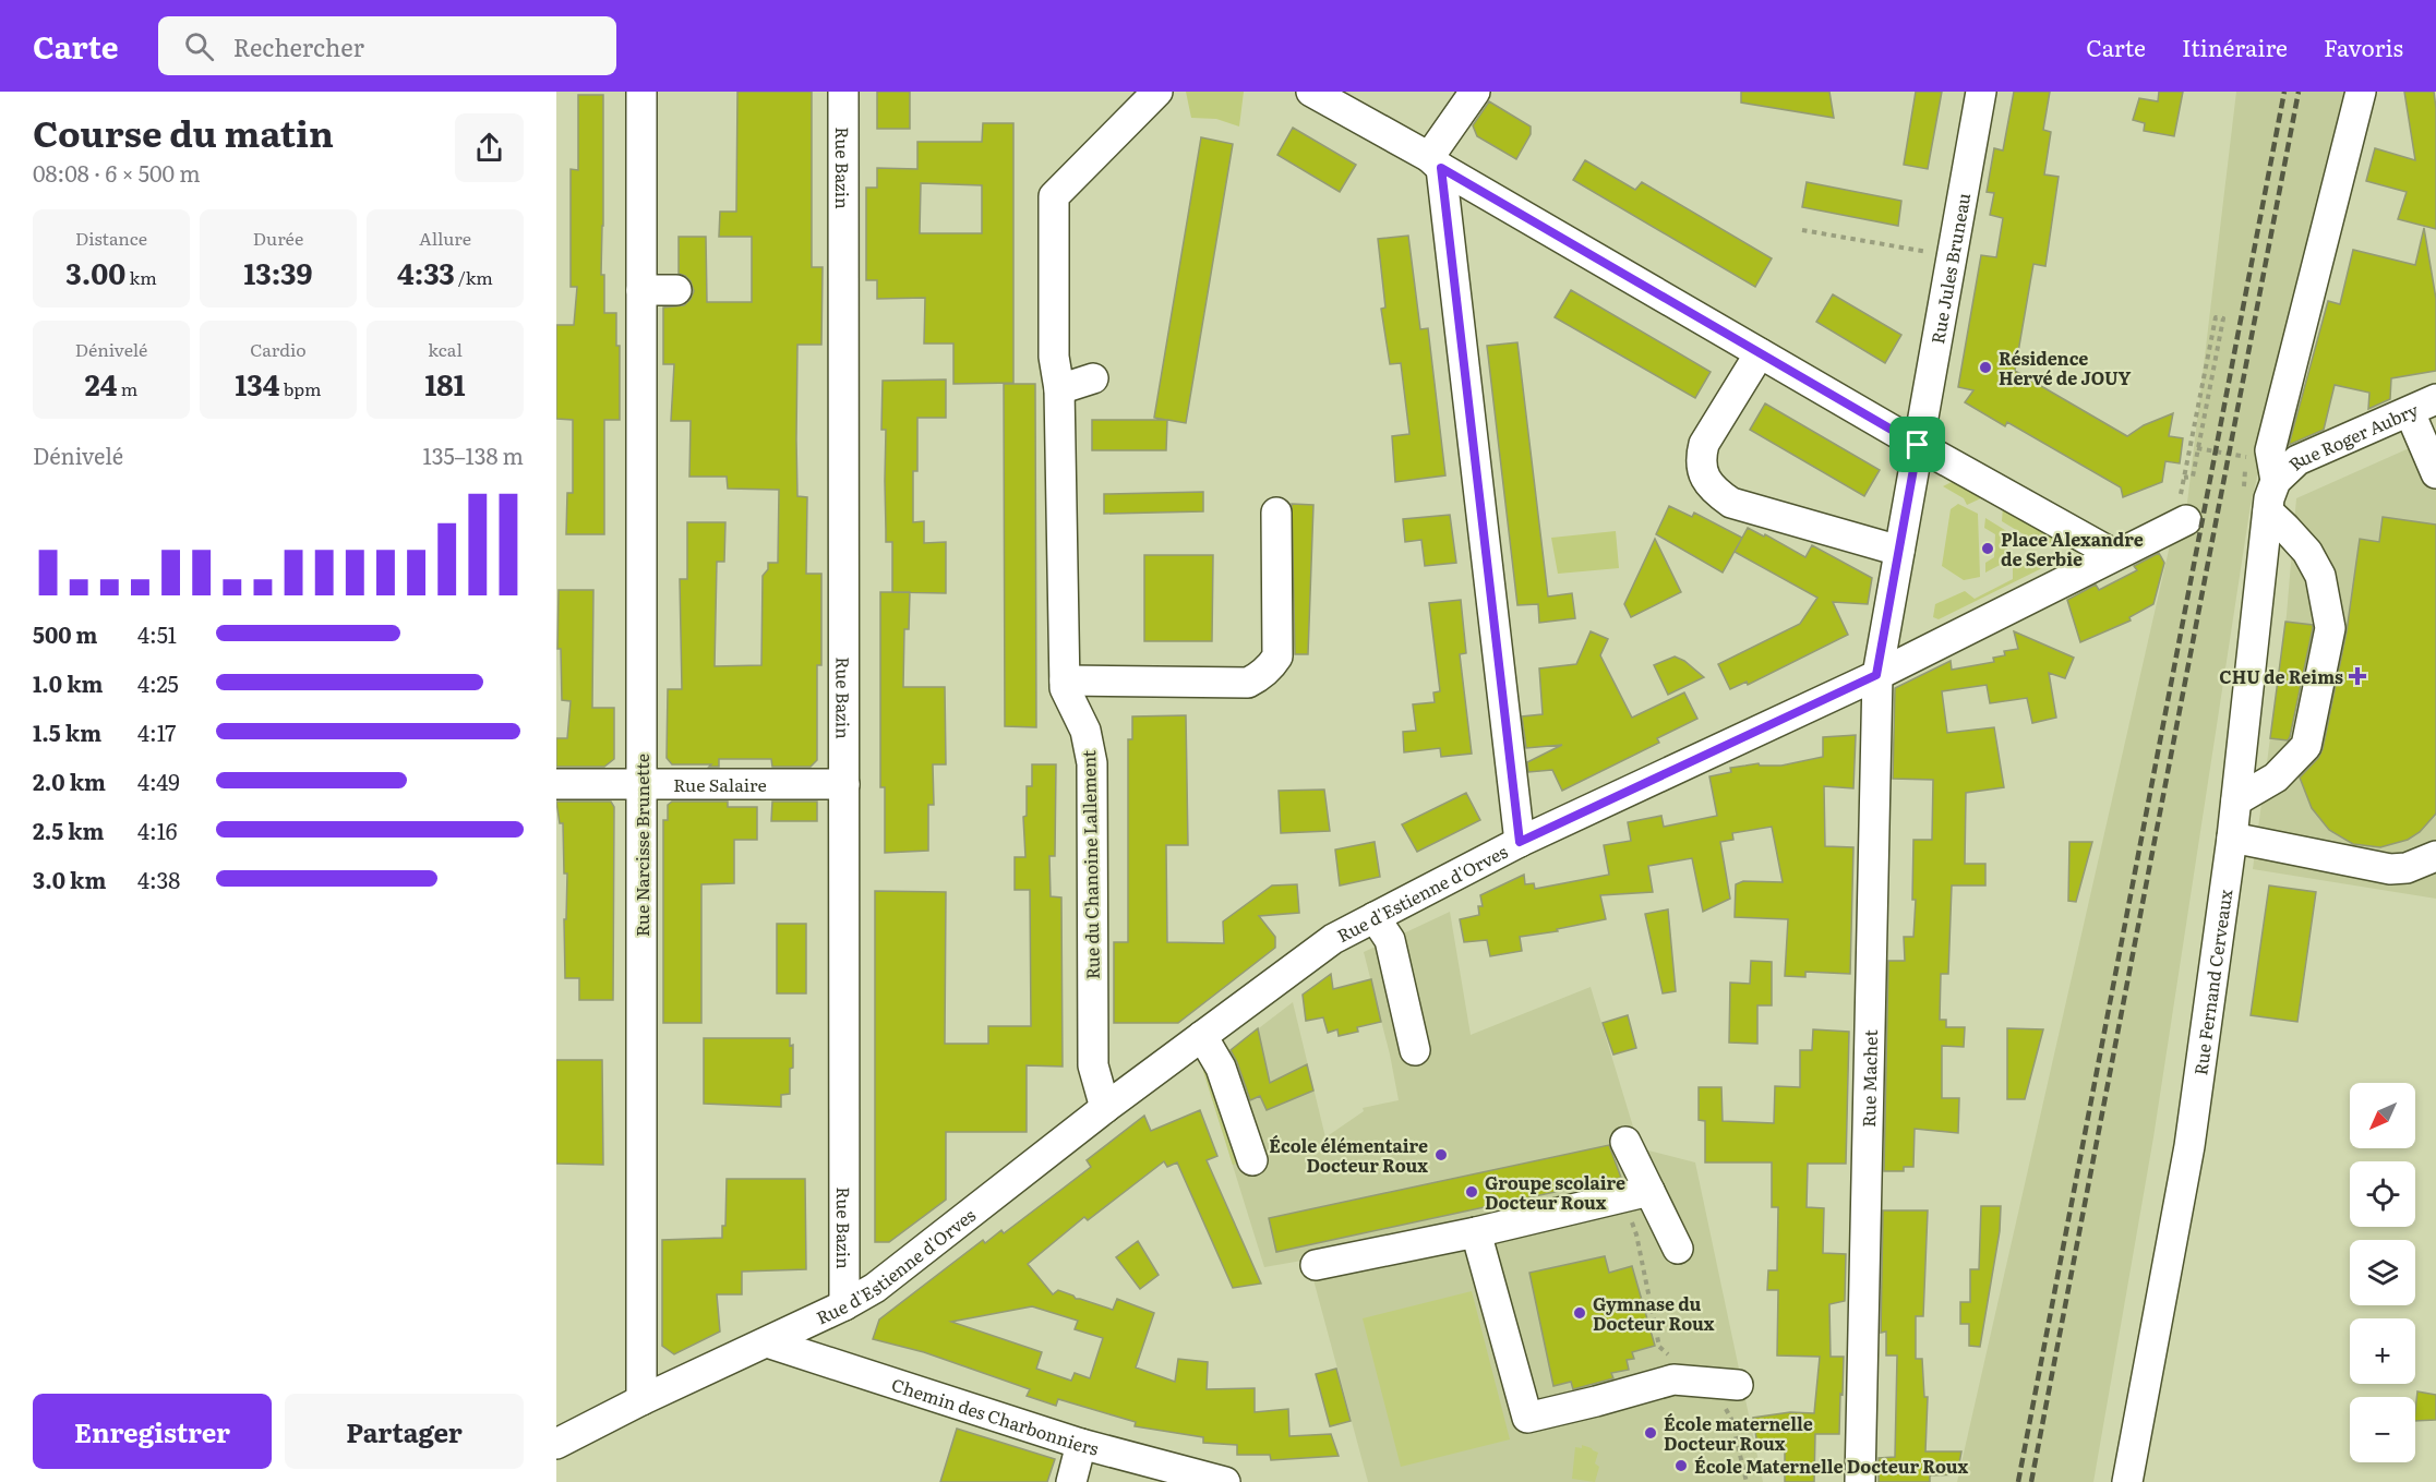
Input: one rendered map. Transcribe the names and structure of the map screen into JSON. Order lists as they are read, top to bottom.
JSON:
{
  "streets": {
    "street": [
      "Rue Bazin",
      "Rue Jules Bruneau",
      "Rue Roger Aubry",
      "Rue Salaire",
      "Rue Narcisse Brunette",
      "Rue du Chanoine Lallement",
      "Rue d'Estienne d'Orves",
      "Rue Fernand Cerveaux",
      "Rue Machet",
      "Chemin des Charbonniers"
    ]
  },
  "crossings": [
    ["Rue Bazin", "Rue Salaire"],
    ["Rue Bazin", "Rue d'Estienne d'Orves"],
    ["Rue Roger Aubry", "Rue Fernand Cerveaux"],
    ["Rue Salaire", "Rue Narcisse Brunette"],
    ["Rue Narcisse Brunette", "Rue d'Estienne d'Orves"],
    ["Rue du Chanoine Lallement", "Rue d'Estienne d'Orves"],
    ["Rue d'Estienne d'Orves", "Rue Machet"],
    ["Rue d'Estienne d'Orves", "Chemin des Charbonniers"]
  ],
  "places": {
    "other": [
      "Résidence Hervé de JOUY",
      "Place Alexandre de Serbie",
      "École élémentaire Docteur Roux",
      "Groupe scolaire Docteur Roux",
      "Gymnase du Docteur Roux",
      "École maternelle Docteur Roux",
      "École Maternelle Docteur Roux"
    ],
    "health": ["CHU de Reims"]
  },
  "north": "bottom left",
  "page": {
    "header": "Carte",
    "search": "Rechercher",
    "nav": ["Carte", "Itinéraire", "Favoris"],
    "heading": ["Course du matin", "08:08 · 6 × 500 m"],
    "stats": [
      ["Distance", "3.00 km"],
      ["Durée", "13:39"],
      ["Allure", "4:33 /km"],
      ["Dénivelé", "24 m"],
      ["Cardio", "134 bpm"],
      ["kcal", "181"]
    ],
    "chart": ["Dénivelé", "135–138 m"],
    "list": [
      {
        "name": "500 m",
        "note": "4:51"
      },
      {
        "name": "1.0 km",
        "note": "4:25"
      },
      {
        "name": "1.5 km",
        "note": "4:17"
      },
      {
        "name": "2.0 km",
        "note": "4:49"
      },
      {
        "name": "2.5 km",
        "note": "4:16"
      },
      {
        "name": "3.0 km",
        "note": "4:38"
      }
    ],
    "map_buttons": ["+", "−"],
    "buttons": ["Enregistrer", "Partager"]
  }
}
